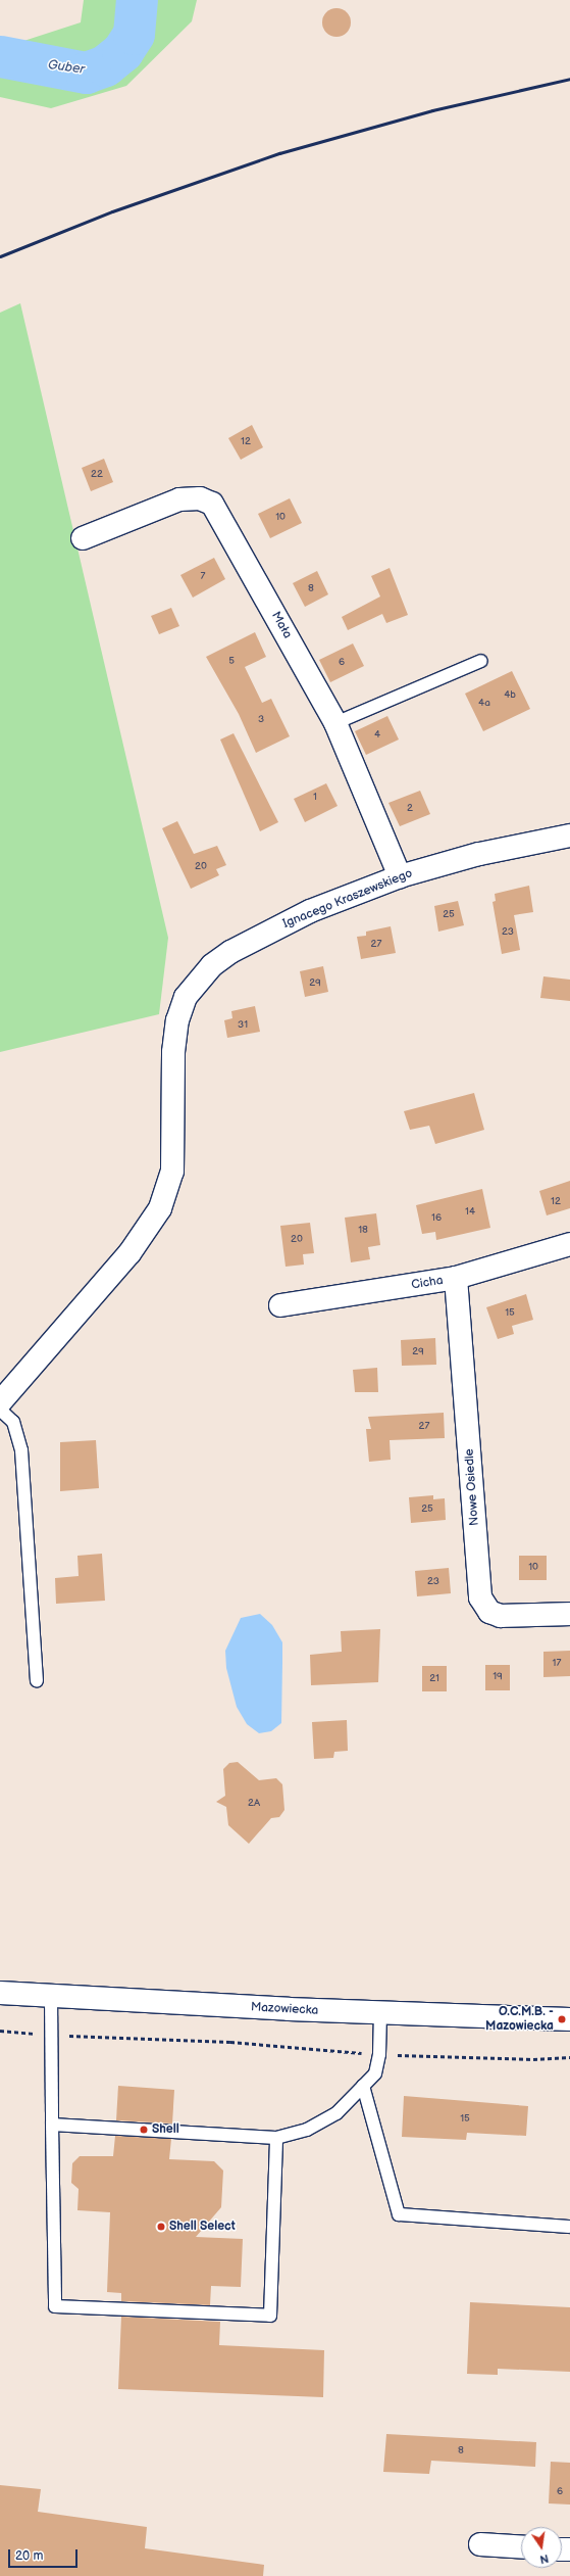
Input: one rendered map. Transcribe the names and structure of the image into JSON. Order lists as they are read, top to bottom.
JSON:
{
  "streets": {
    "street": [
      "Mała",
      "Ignacego Kraszewskiego",
      "Cicha",
      "Nowe Osiedle",
      "Mazowiecka"
    ]
  },
  "crossings": [
    ["Mała", "Ignacego Kraszewskiego"],
    ["Cicha", "Nowe Osiedle"]
  ],
  "water": ["Guber"],
  "places": ["O.C.M.B. - Mazowiecka", "Shell", "Shell Select"],
  "house_numbers": [
    "12",
    "22",
    "10",
    "7",
    "8",
    "5",
    "6",
    "4b",
    "4a",
    "3",
    "4",
    "1",
    "2",
    "20",
    "25",
    "23",
    "27",
    "29",
    "31",
    "12",
    "14",
    "16",
    "18",
    "20",
    "15",
    "29",
    "27",
    "25",
    "10",
    "23",
    "17",
    "19",
    "21",
    "2A",
    "15",
    "8",
    "6"
  ],
  "scale_bar": "20 m",
  "north": "bottom"
}
